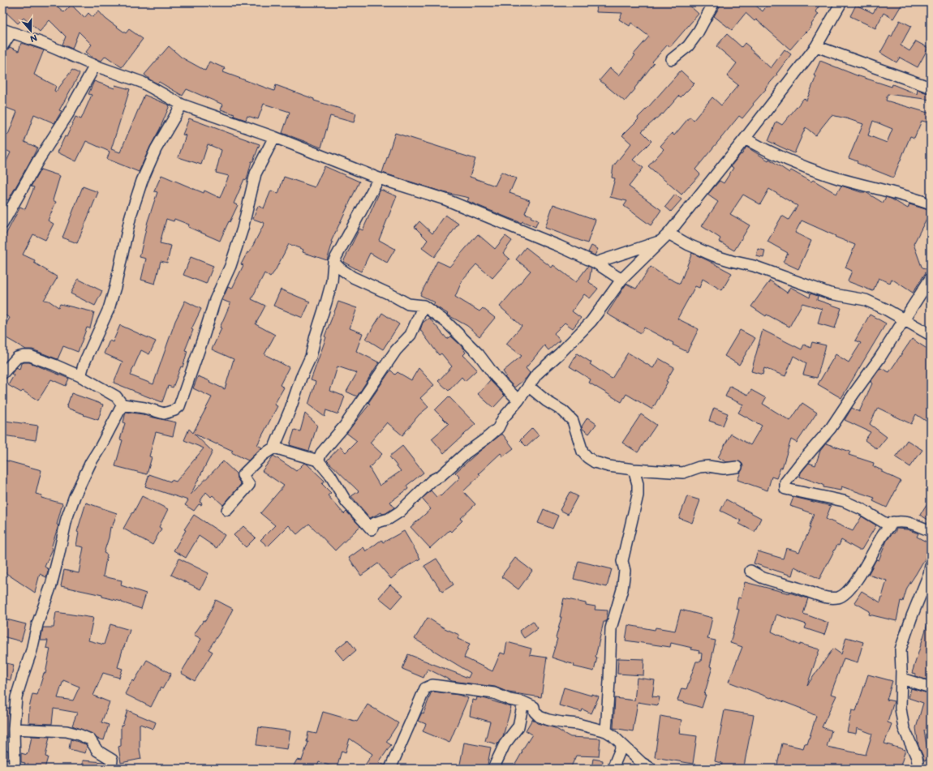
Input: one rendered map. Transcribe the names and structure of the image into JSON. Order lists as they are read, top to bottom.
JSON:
{
  "north": "bottom"
}
